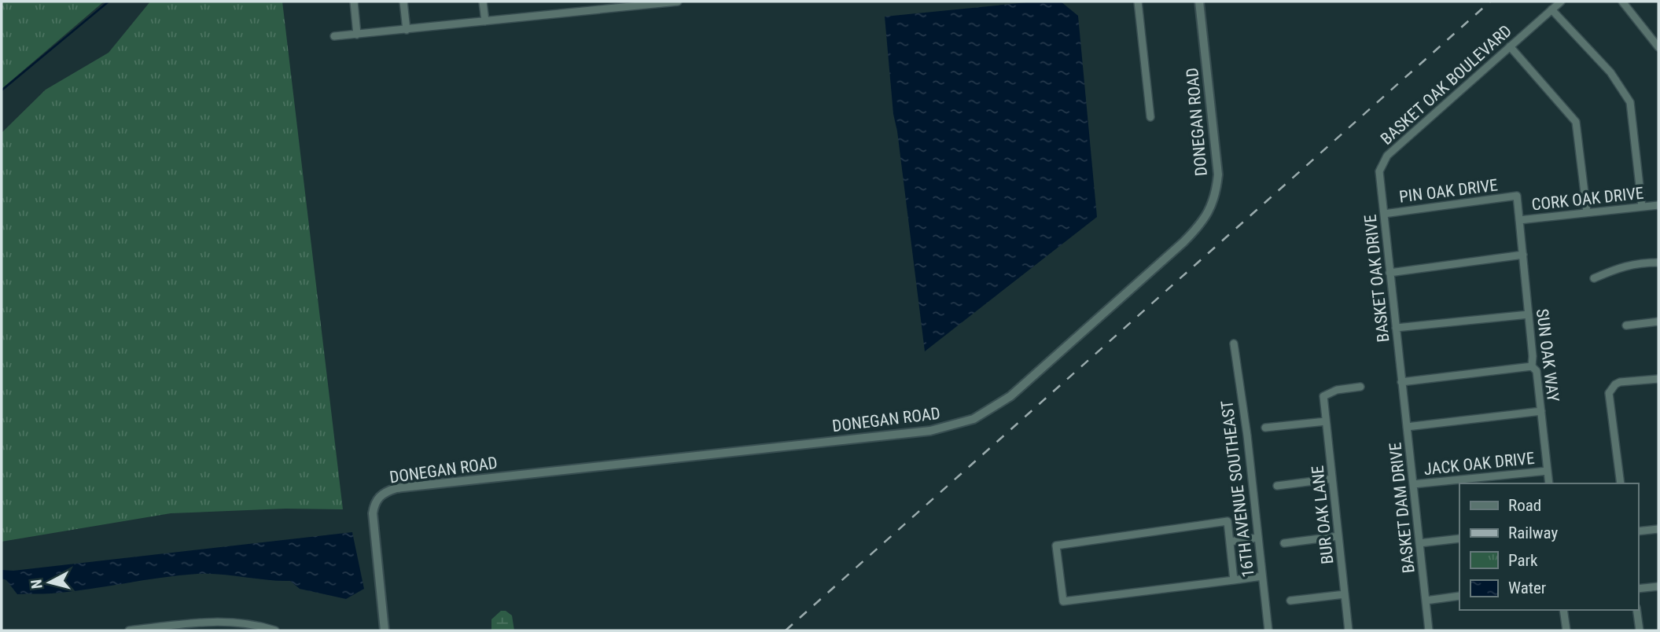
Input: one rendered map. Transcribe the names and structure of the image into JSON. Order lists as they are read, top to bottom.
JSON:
{
  "streets": {
    "street": [
      "BASKET OAK BOULEVARD",
      "DONEGAN ROAD",
      "PIN OAK DRIVE",
      "CORK OAK DRIVE",
      "BASKET OAK DRIVE",
      "SUN OAK WAY",
      "JACK OAK DRIVE",
      "16TH AVENUE SOUTHEAST",
      "BASKET DAM DRIVE",
      "BUR OAK LANE"
    ]
  },
  "crossings": [
    ["BASKET OAK BOULEVARD", "BASKET OAK DRIVE"],
    ["PIN OAK DRIVE", "BASKET OAK DRIVE"],
    ["PIN OAK DRIVE", "SUN OAK WAY"],
    ["CORK OAK DRIVE", "SUN OAK WAY"],
    ["BASKET OAK DRIVE", "BASKET DAM DRIVE"],
    ["SUN OAK WAY", "JACK OAK DRIVE"],
    ["JACK OAK DRIVE", "BASKET DAM DRIVE"]
  ],
  "legend": [
    "Road",
    "Railway",
    "Park",
    "Water"
  ],
  "north": "left"
}
